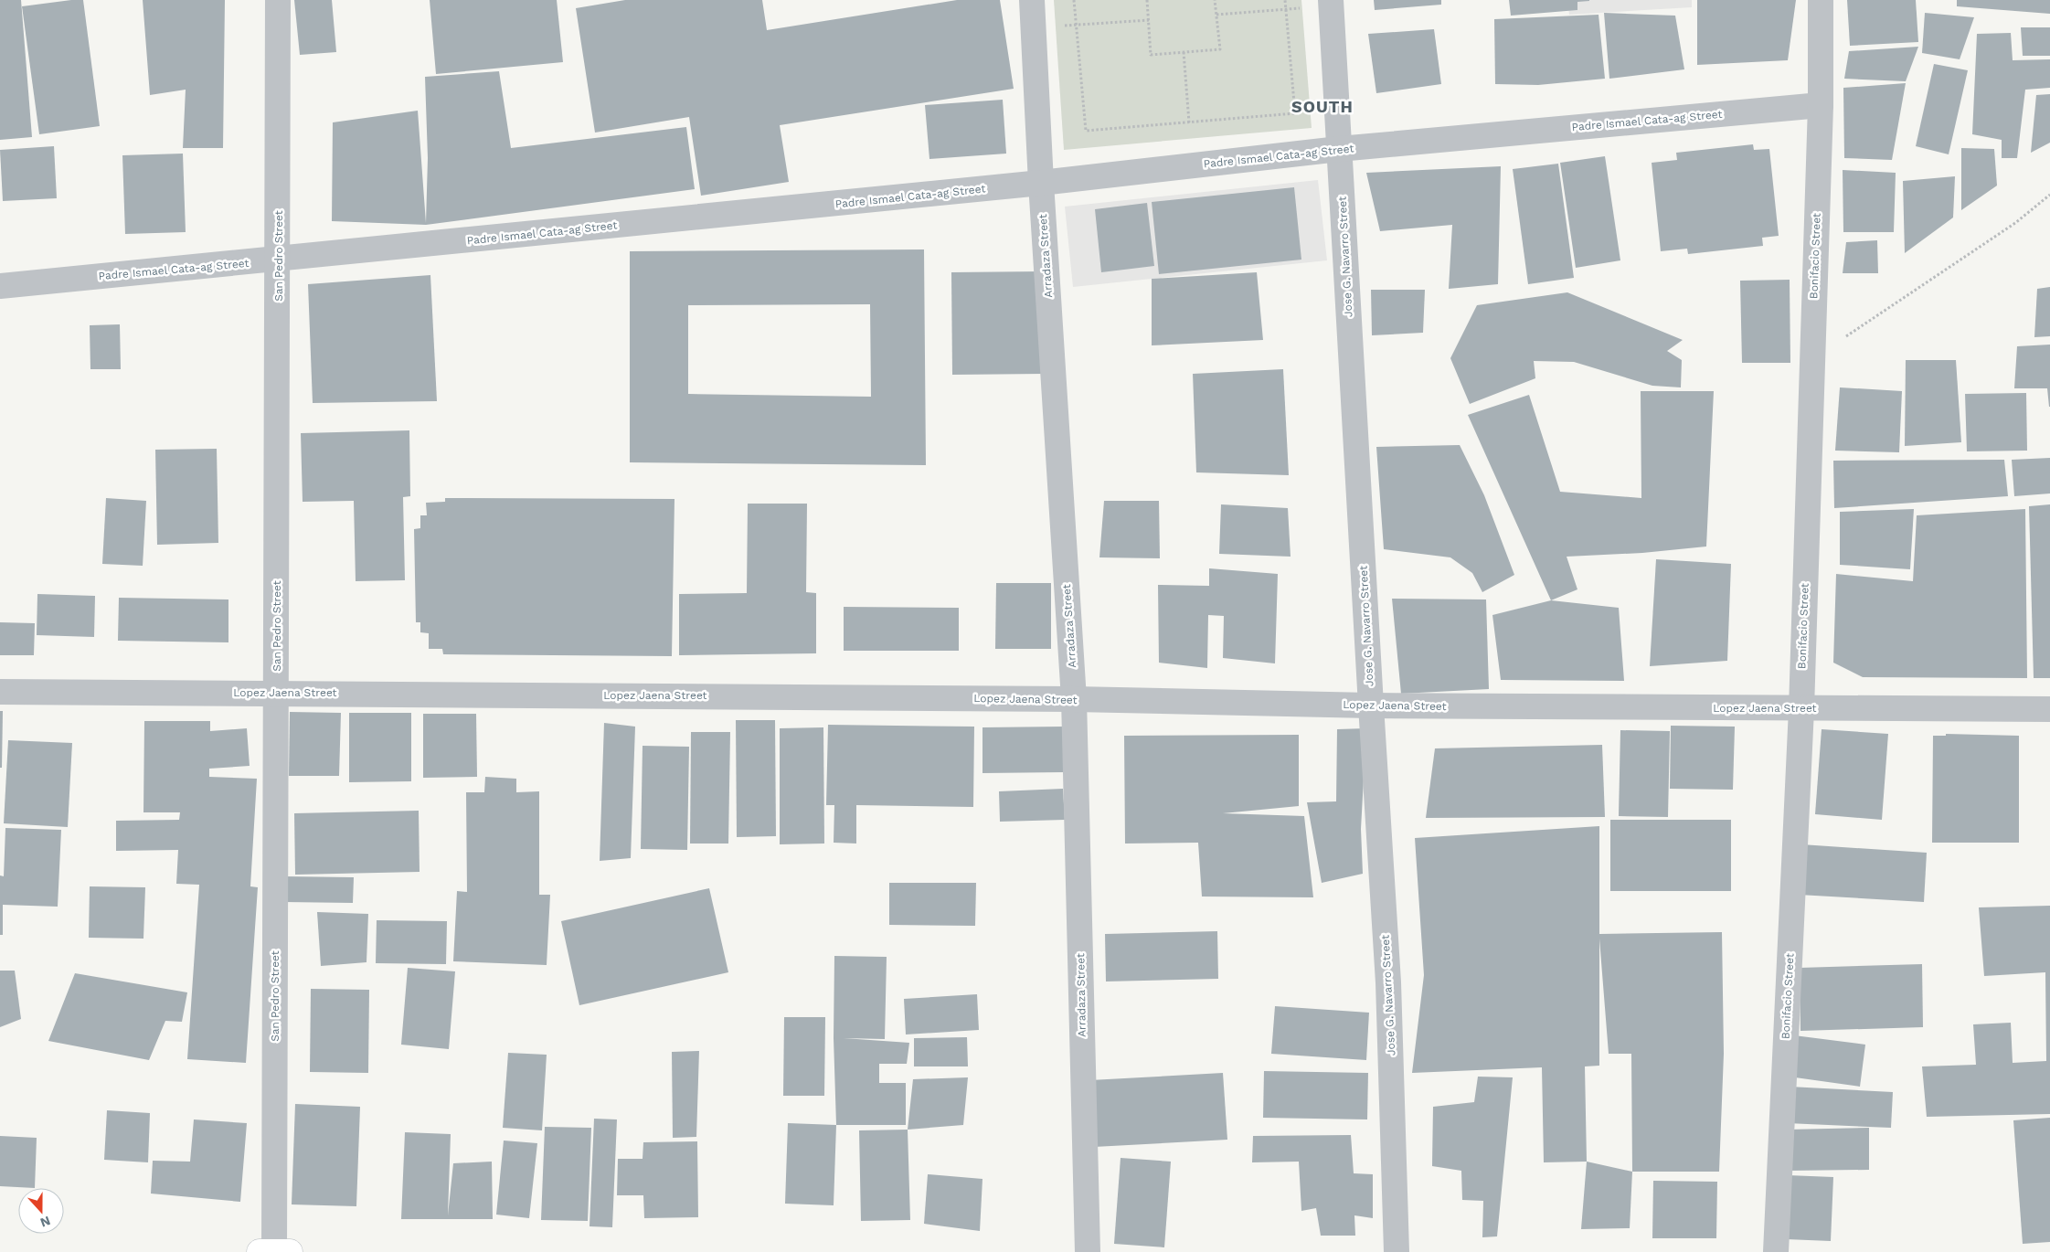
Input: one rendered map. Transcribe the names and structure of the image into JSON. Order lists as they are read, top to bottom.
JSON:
{
  "streets": {
    "street": [
      "Padre Ismael Cata-ag Street",
      "San Pedro Street",
      "Arradaza Street",
      "Bonifacio Street",
      "Jose G. Navarro Street",
      "Lopez Jaena Street"
    ]
  },
  "crossings": [
    ["Padre Ismael Cata-ag Street", "San Pedro Street"],
    ["Padre Ismael Cata-ag Street", "Arradaza Street"],
    ["Padre Ismael Cata-ag Street", "Bonifacio Street"],
    ["Padre Ismael Cata-ag Street", "Jose G. Navarro Street"],
    ["San Pedro Street", "Lopez Jaena Street"],
    ["Arradaza Street", "Lopez Jaena Street"],
    ["Bonifacio Street", "Lopez Jaena Street"],
    ["Jose G. Navarro Street", "Lopez Jaena Street"]
  ],
  "districts": ["SOUTH"],
  "north": "bottom"
}
